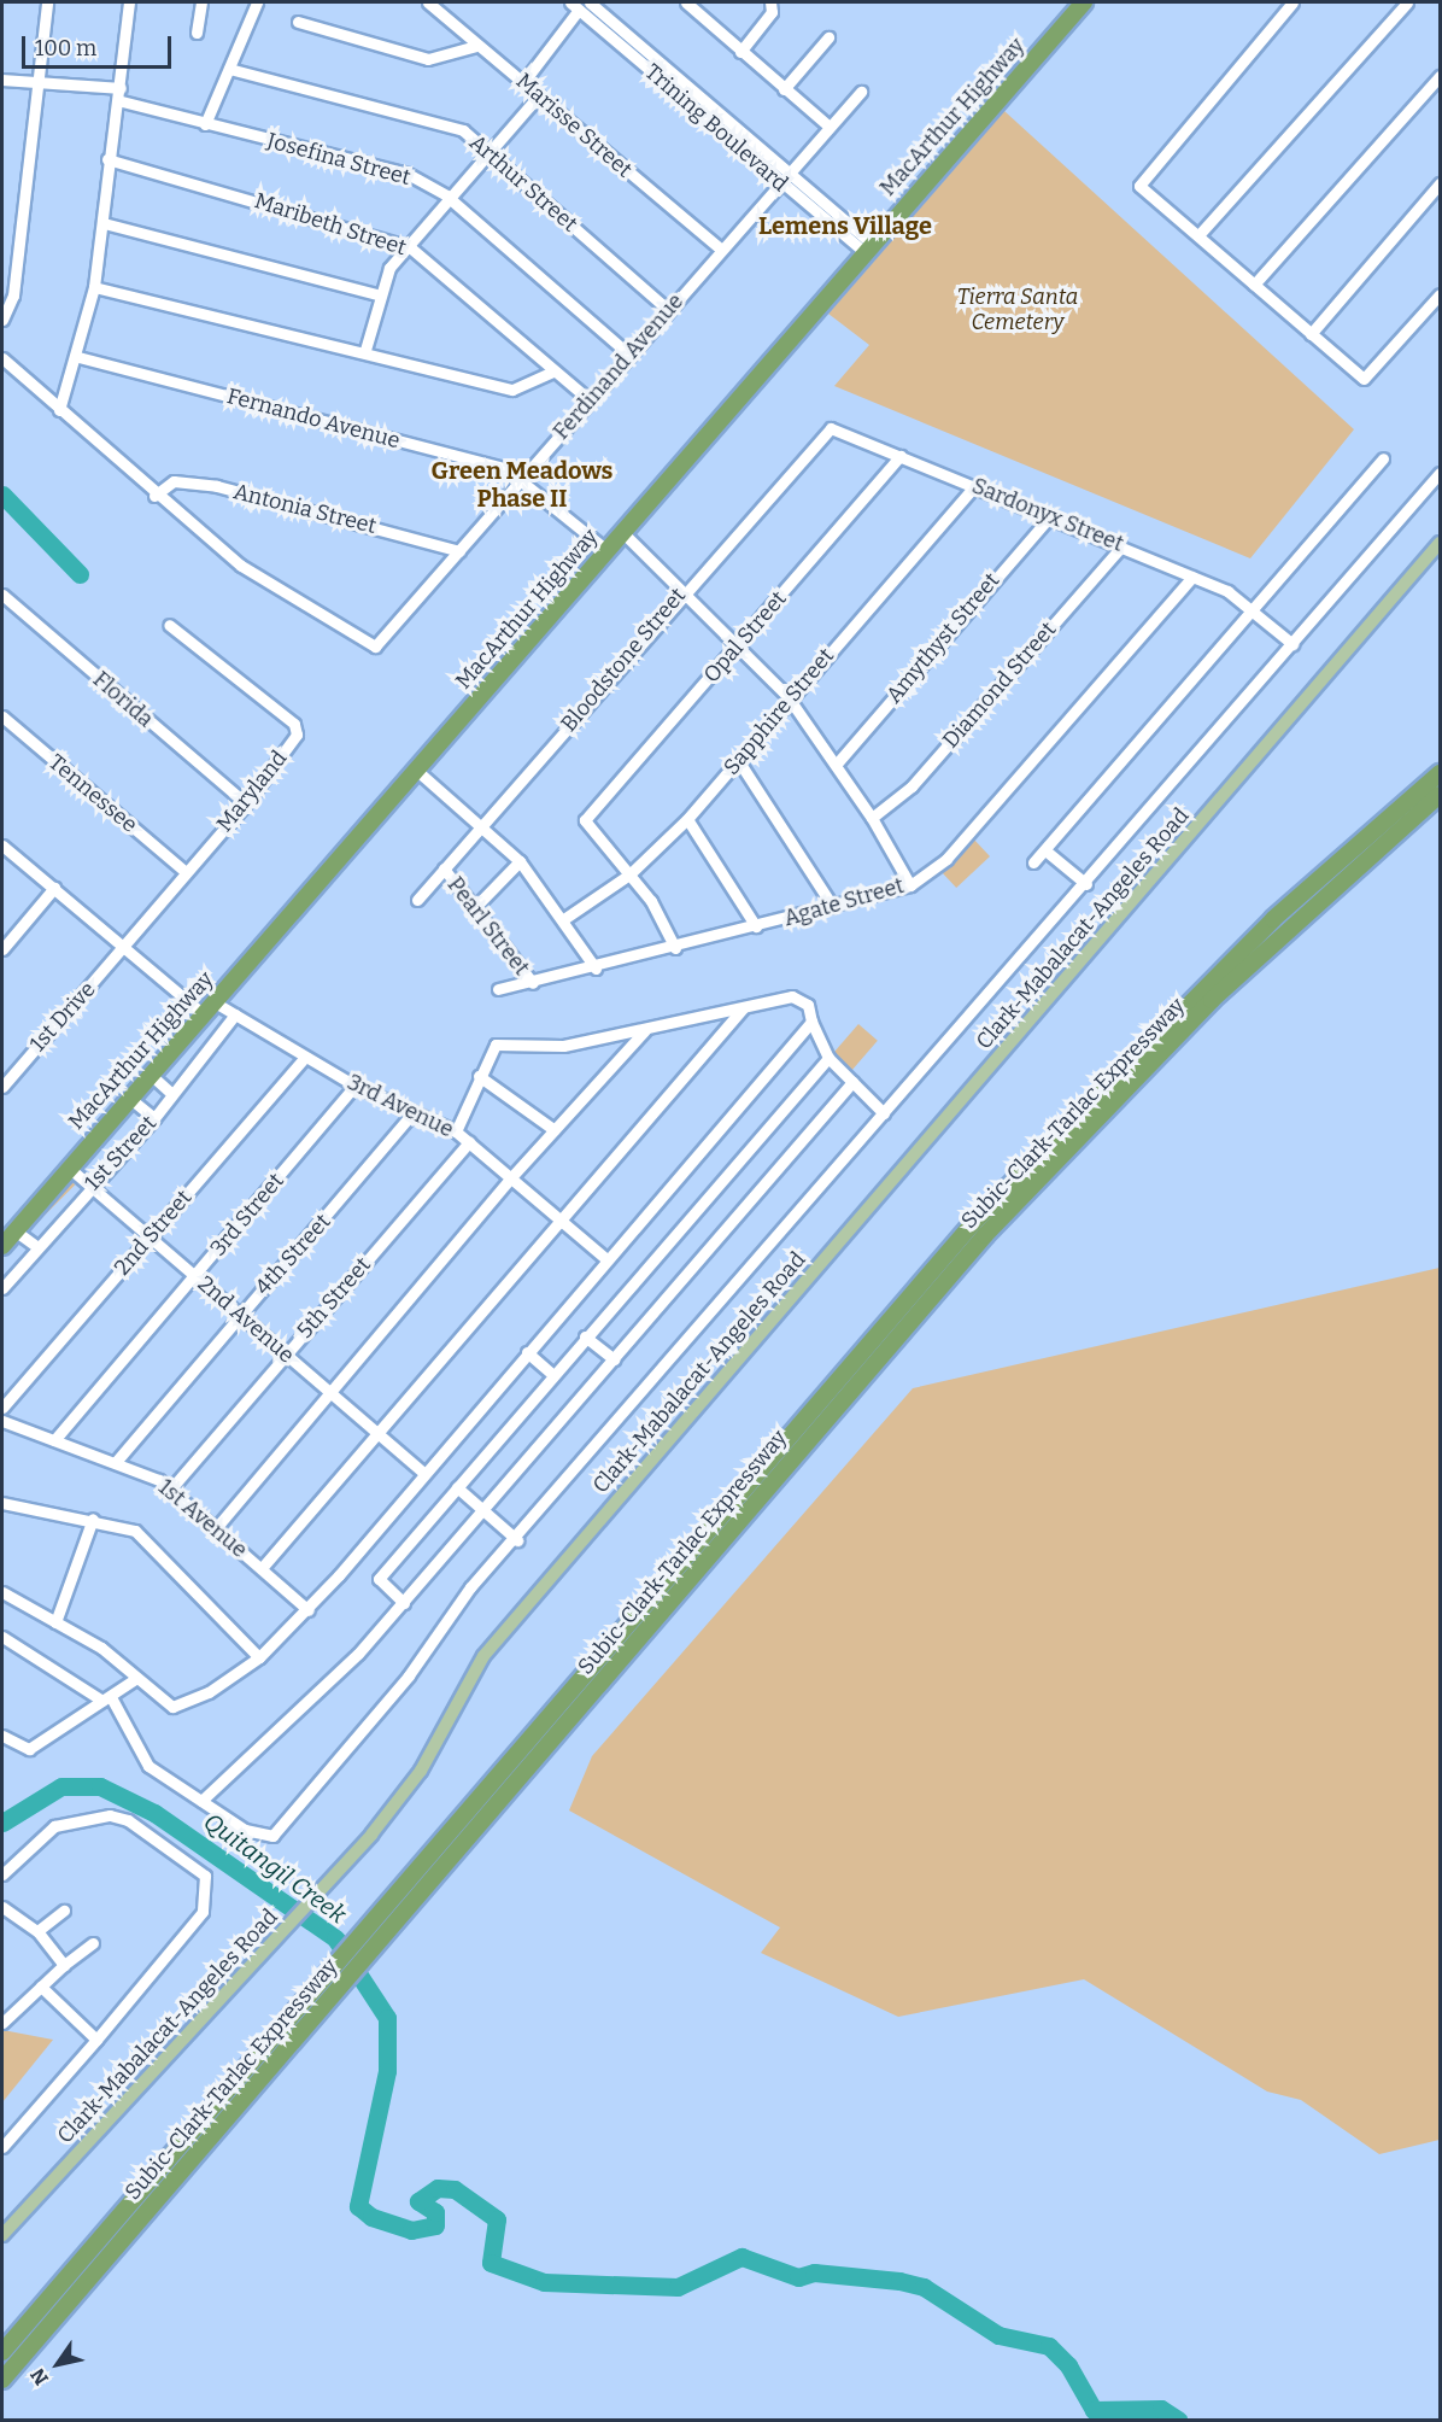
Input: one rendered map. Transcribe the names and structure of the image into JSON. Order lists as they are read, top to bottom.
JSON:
{
  "streets": {
    "highway": ["MacArthur Highway", "Subic-Clark-Tarlac Expressway"],
    "main road": ["Clark-Mabalacat-Angeles Road"],
    "street": [
      "Marisse Street",
      "Trining Boulevard",
      "Josefina Street",
      "Arthur Street",
      "Maribeth Street",
      "Ferdinand Avenue",
      "Fernando Avenue",
      "Antonia Street",
      "Sardonyx Street",
      "Opal Street",
      "Amythyst Street",
      "Bloodstone Street",
      "Diamond Street",
      "Florida",
      "Sapphire Street",
      "Maryland",
      "Tennessee",
      "Agate Street",
      "Pearl Street",
      "1st Drive",
      "3rd Avenue",
      "1st Street",
      "3rd Street",
      "2nd Street",
      "4th Street",
      "5th Street",
      "2nd Avenue",
      "1st Avenue"
    ]
  },
  "crossings": [
    ["MacArthur Highway", "Trining Boulevard"],
    ["MacArthur Highway", "Fernando Avenue"],
    ["MacArthur Highway", "3rd Avenue"],
    ["MacArthur Highway", "2nd Avenue"],
    ["Marisse Street", "Ferdinand Avenue"],
    ["Trining Boulevard", "Ferdinand Avenue"],
    ["Josefina Street", "Ferdinand Avenue"],
    ["Arthur Street", "Ferdinand Avenue"],
    ["Maribeth Street", "Ferdinand Avenue"],
    ["Ferdinand Avenue", "Fernando Avenue"],
    ["Ferdinand Avenue", "Antonia Street"],
    ["Fernando Avenue", "Opal Street"],
    ["Fernando Avenue", "Amythyst Street"],
    ["Fernando Avenue", "Bloodstone Street"],
    ["Fernando Avenue", "Diamond Street"],
    ["Fernando Avenue", "Sapphire Street"],
    ["Fernando Avenue", "Agate Street"],
    ["Sardonyx Street", "Opal Street"],
    ["Sardonyx Street", "Amythyst Street"],
    ["Sardonyx Street", "Bloodstone Street"],
    ["Sardonyx Street", "Diamond Street"],
    ["Sardonyx Street", "Sapphire Street"],
    ["Sardonyx Street", "Agate Street"],
    ["Opal Street", "Sapphire Street"],
    ["Bloodstone Street", "Pearl Street"],
    ["Florida", "Maryland"],
    ["Maryland", "Tennessee"],
    ["Maryland", "1st Drive"],
    ["Maryland", "3rd Avenue"],
    ["Agate Street", "Pearl Street"],
    ["1st Drive", "3rd Avenue"],
    ["3rd Avenue", "1st Street"],
    ["3rd Avenue", "3rd Street"],
    ["3rd Avenue", "2nd Street"],
    ["3rd Avenue", "4th Street"],
    ["3rd Avenue", "5th Street"],
    ["1st Street", "2nd Avenue"],
    ["3rd Street", "2nd Avenue"],
    ["3rd Street", "1st Avenue"],
    ["2nd Street", "2nd Avenue"],
    ["4th Street", "2nd Avenue"],
    ["4th Street", "1st Avenue"],
    ["5th Street", "2nd Avenue"],
    ["5th Street", "1st Avenue"]
  ],
  "districts": ["Lemens Village", "Green Meadows Phase II"],
  "water": ["Quitangil Creek"],
  "parks": ["Tierra Santa Cemetery"],
  "scale_bar": "100 m",
  "north": "bottom left"
}
